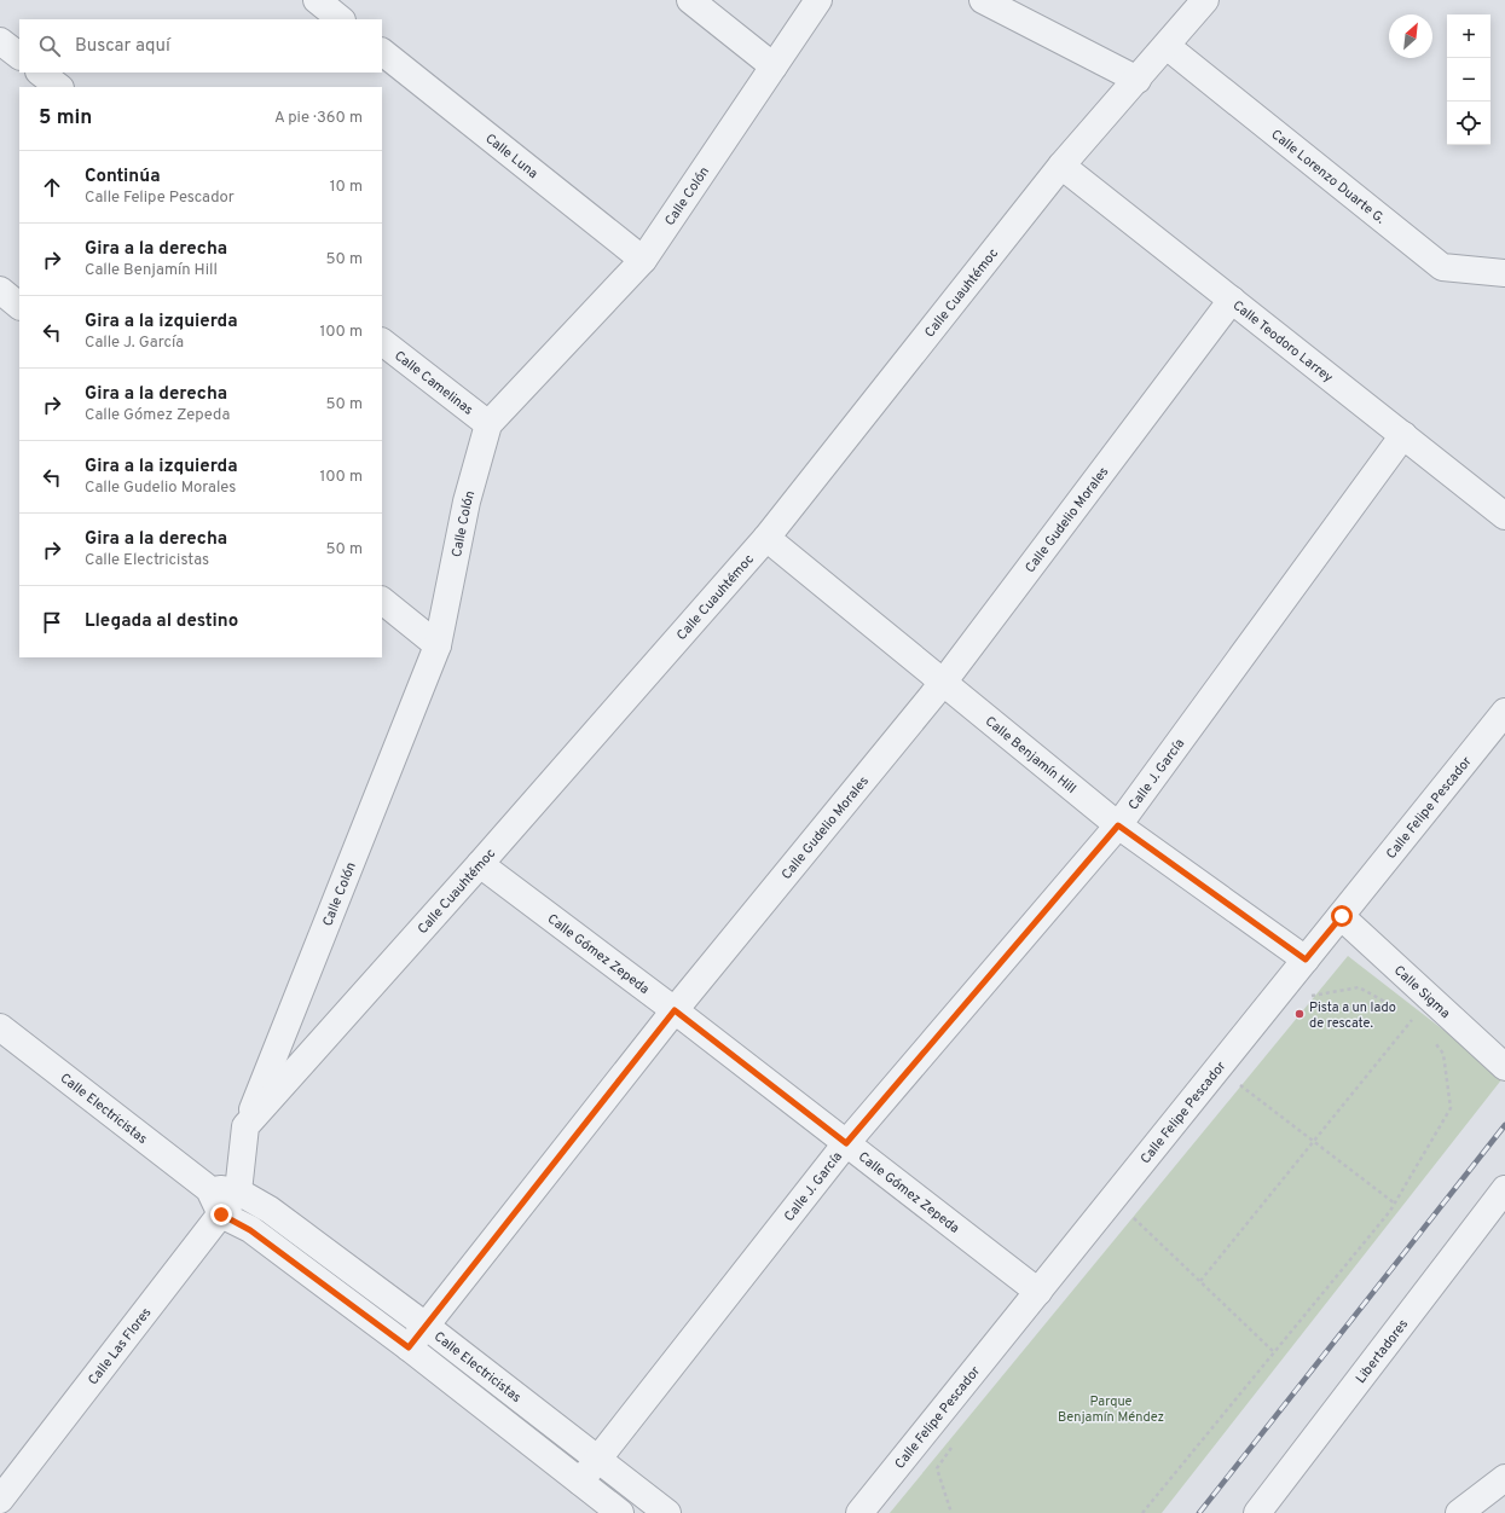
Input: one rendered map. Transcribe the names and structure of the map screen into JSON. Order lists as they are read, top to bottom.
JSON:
{
  "streets": {
    "street": [
      "Calle Luna",
      "Calle Lorenzo Duarte G.",
      "Calle Colón",
      "Calle Cuauhtémoc",
      "Calle Teodoro Larrey",
      "Calle Camelinas",
      "Calle Gudelio Morales",
      "Calle Benjamín Hill",
      "Calle J. García",
      "Calle Felipe Pescador",
      "Calle Gómez Zepeda",
      "Calle Sigma",
      "Calle Electricistas",
      "Calle Las Flores",
      "Libertadores"
    ]
  },
  "crossings": [
    ["Calle Luna", "Calle Colón"],
    ["Calle Lorenzo Duarte G.", "Calle Cuauhtémoc"],
    ["Calle Colón", "Calle Cuauhtémoc"],
    ["Calle Colón", "Calle Camelinas"],
    ["Calle Cuauhtémoc", "Calle Teodoro Larrey"],
    ["Calle Cuauhtémoc", "Calle Benjamín Hill"],
    ["Calle Cuauhtémoc", "Calle Gómez Zepeda"],
    ["Calle Teodoro Larrey", "Calle Gudelio Morales"],
    ["Calle Teodoro Larrey", "Calle J. García"],
    ["Calle Gudelio Morales", "Calle Benjamín Hill"],
    ["Calle Gudelio Morales", "Calle Gómez Zepeda"],
    ["Calle Gudelio Morales", "Calle Electricistas"],
    ["Calle Benjamín Hill", "Calle J. García"],
    ["Calle Benjamín Hill", "Calle Felipe Pescador"],
    ["Calle J. García", "Calle Gómez Zepeda"],
    ["Calle J. García", "Calle Electricistas"],
    ["Calle Felipe Pescador", "Calle Gómez Zepeda"],
    ["Calle Felipe Pescador", "Calle Sigma"],
    ["Calle Electricistas", "Calle Las Flores"]
  ],
  "parks": ["Parque Benjamín Méndez"],
  "places": ["Pista a un lado de rescate."],
  "north": "top right",
  "page": {
    "map_buttons": ["+", "−"],
    "search": "Buscar aquí",
    "heading": ["5 min", "A pie · 360 m"],
    "list": [
      ["Continúa", "Calle Felipe Pescador", "10 m"],
      ["Gira a la derecha", "Calle Benjamín Hill", "50 m"],
      ["Gira a la izquierda", "Calle J. García", "100 m"],
      ["Gira a la derecha", "Calle Gómez Zepeda", "50 m"],
      ["Gira a la izquierda", "Calle Gudelio Morales", "100 m"],
      ["Gira a la derecha", "Calle Electricistas", "50 m"],
      "Llegada al destino"
    ]
  }
}
